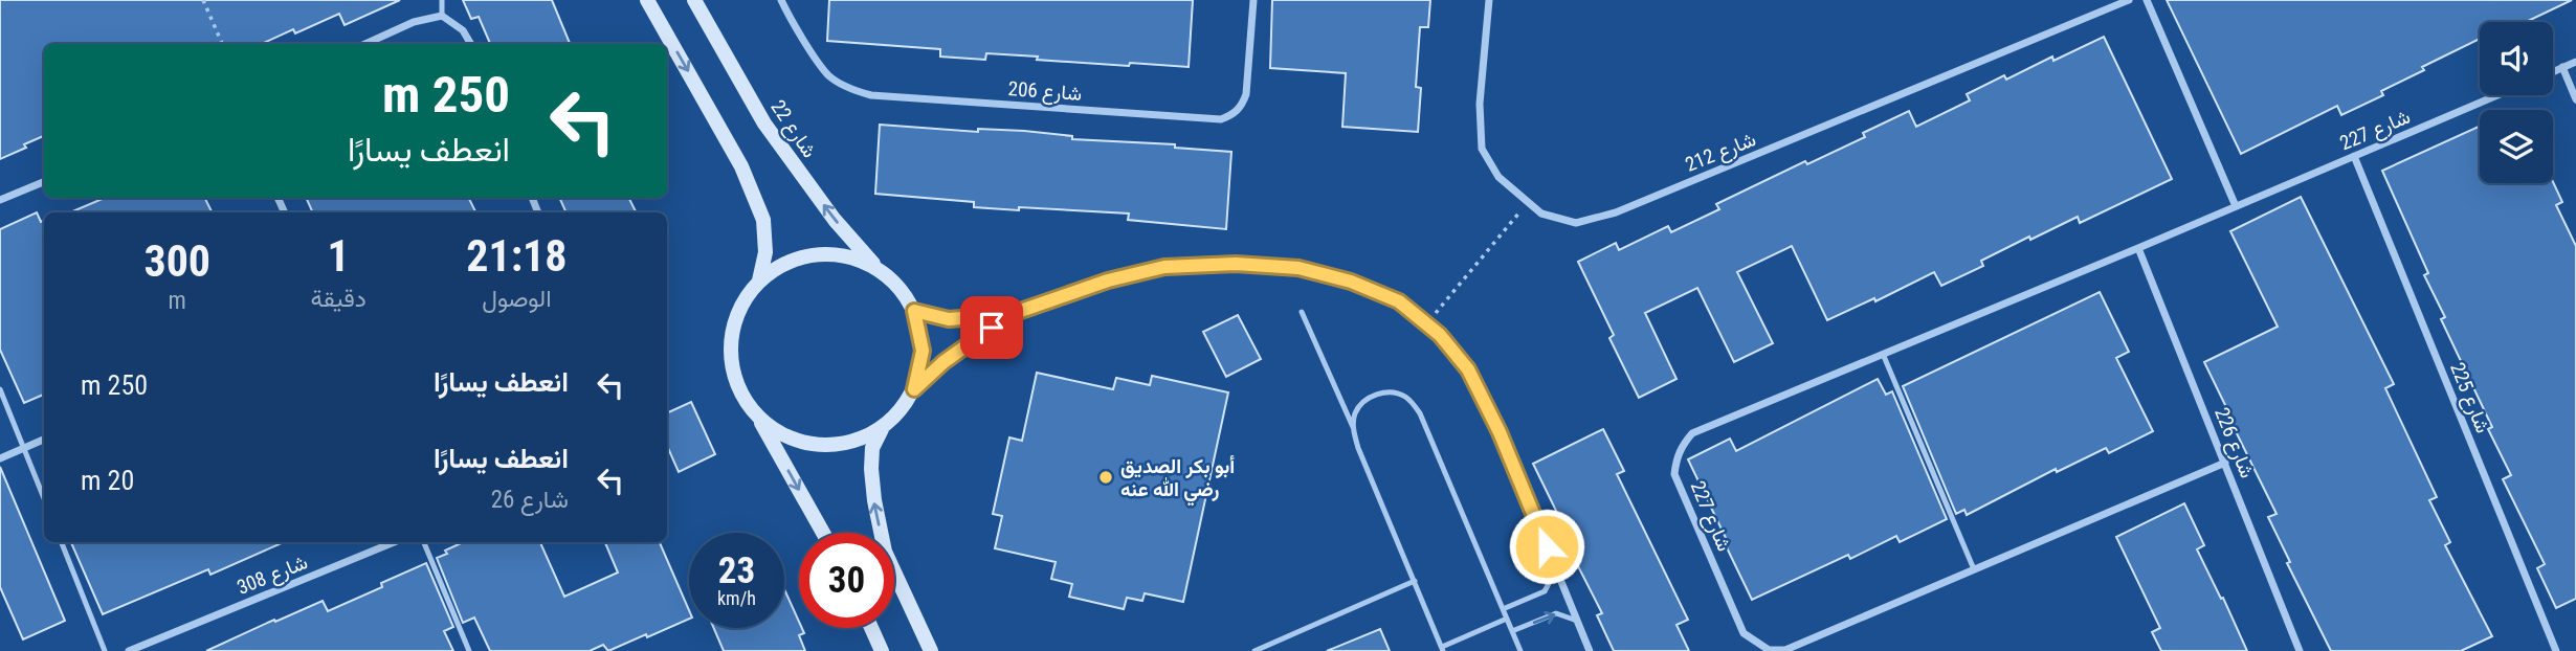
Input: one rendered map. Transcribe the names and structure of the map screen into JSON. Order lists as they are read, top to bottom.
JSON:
{
  "streets": {
    "street": [
      "شارع 206",
      "شارع 22",
      "شارع 227",
      "شارع 212",
      "شارع 225",
      "شارع 226",
      "شارع 308"
    ]
  },
  "crossings": [
    ["شارع 227", "شارع 225"],
    ["شارع 227", "شارع 226"]
  ],
  "places": ["أبو بكر الصديق رضي الله عنه"],
  "page": {
    "turn": ["250 m", "انعطف يسارًا"],
    "eta": [
      "21:18",
      "الوصول",
      "1",
      "دقيقة",
      "300",
      "m"
    ],
    "list": [
      {
        "name": "انعطف يسارًا",
        "value": "250 m"
      },
      {
        "name": "انعطف يسارًا",
        "note": "شارع 26",
        "value": "20 m"
      }
    ],
    "speed": "23 km/h",
    "limit": "30"
  }
}
